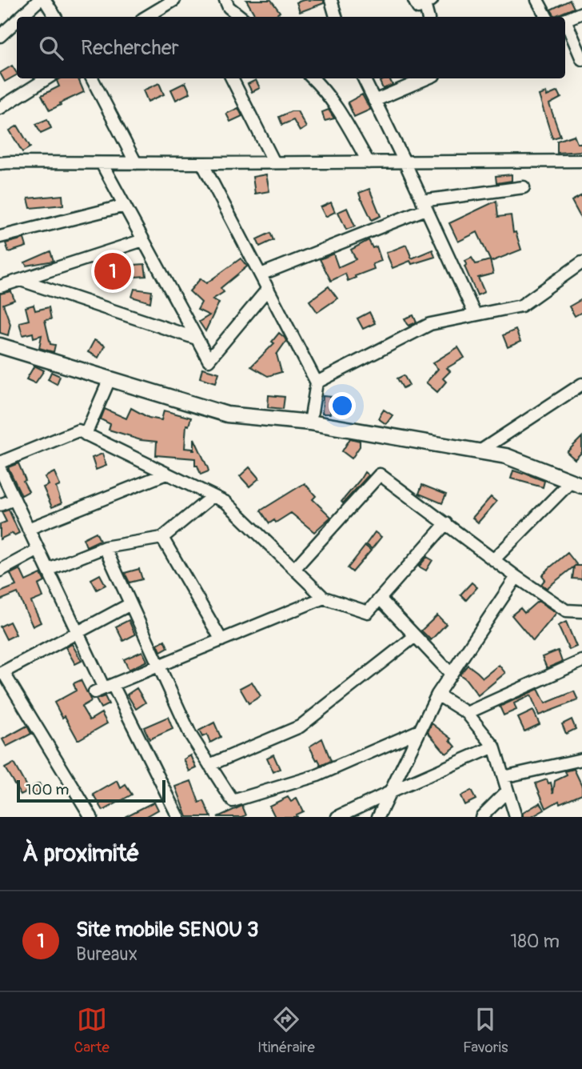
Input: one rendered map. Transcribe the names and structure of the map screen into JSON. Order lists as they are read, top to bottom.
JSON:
{
  "scale_bar": "100 m",
  "page": {
    "search": "Rechercher",
    "pins": "1",
    "scale": "100 m",
    "heading": "À proximité",
    "list": [
      {
        "mark": "1",
        "name": "Site mobile SENOU 3",
        "note": "Bureaux",
        "value": "180 m"
      }
    ],
    "nav": ["Carte", "Itinéraire", "Favoris"]
  }
}
